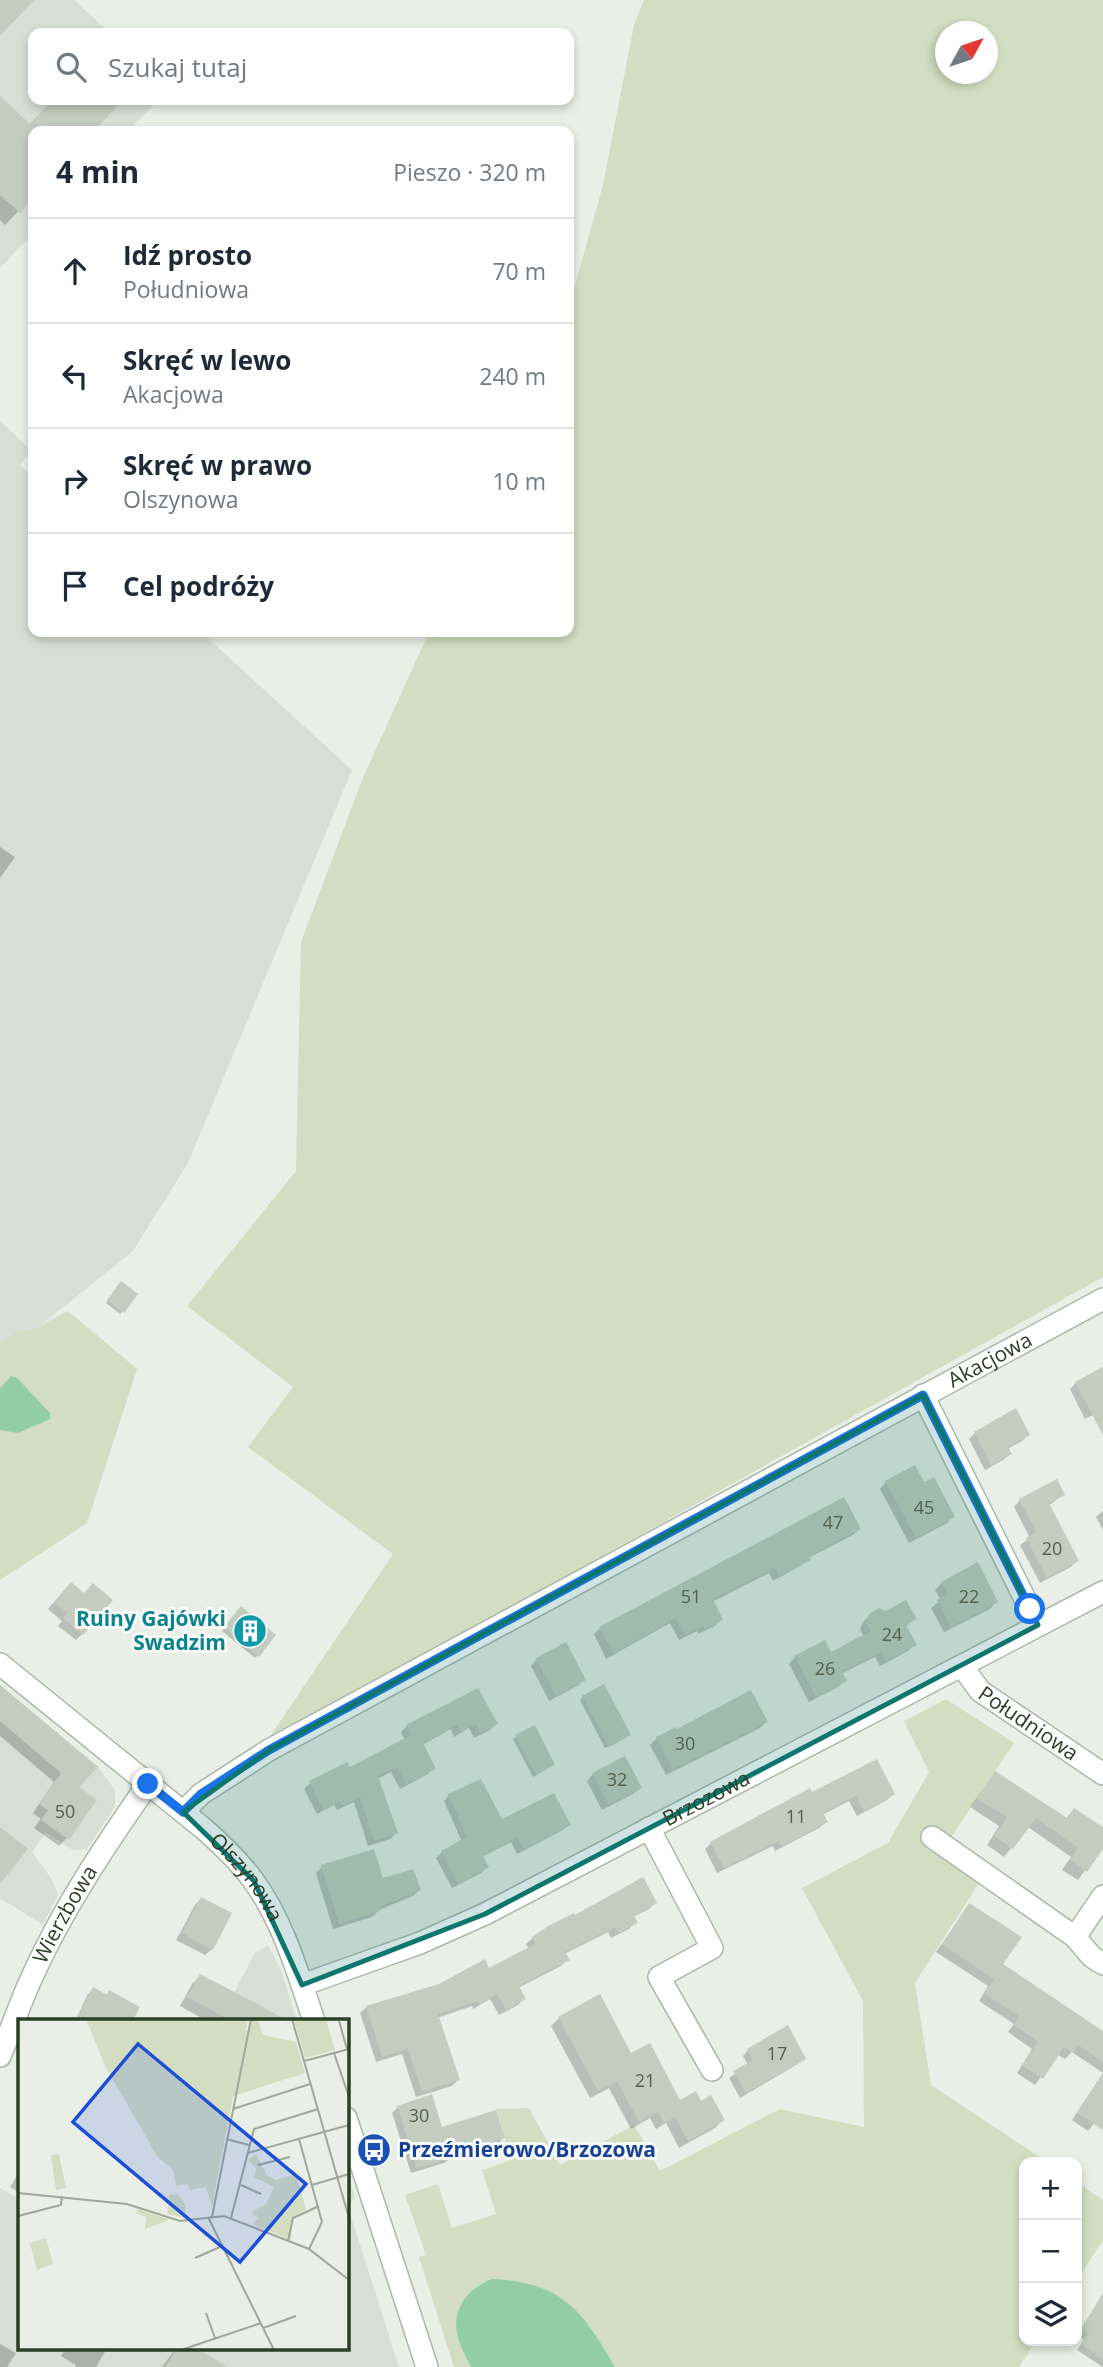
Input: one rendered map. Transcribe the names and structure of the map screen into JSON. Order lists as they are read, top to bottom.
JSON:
{
  "streets": {
    "street": [
      "Akacjowa",
      "Południowa",
      "Brzozowa",
      "Olszynowa",
      "Wierzbowa"
    ]
  },
  "crossings": [
    ["Akacjowa", "Olszynowa"],
    ["Południowa", "Brzozowa"],
    ["Brzozowa", "Olszynowa"],
    ["Olszynowa", "Wierzbowa"]
  ],
  "places": {
    "building": ["Ruiny Gajówki Swadzim"],
    "bus stop": ["Przeźmierowo/Brzozowa"]
  },
  "house_numbers": [
    "45",
    "47",
    "20",
    "51",
    "22",
    "24",
    "26",
    "30",
    "32",
    "50",
    "11",
    "17",
    "21",
    "30"
  ],
  "north": "top right",
  "page": {
    "search": "Szukaj tutaj",
    "heading": ["4 min", "Pieszo · 320 m"],
    "list": [
      ["Idź prosto", "Południowa", "70 m"],
      ["Skręć w lewo", "Akacjowa", "240 m"],
      ["Skręć w prawo", "Olszynowa", "10 m"],
      "Cel podróży"
    ],
    "map_buttons": ["+", "−"]
  }
}
